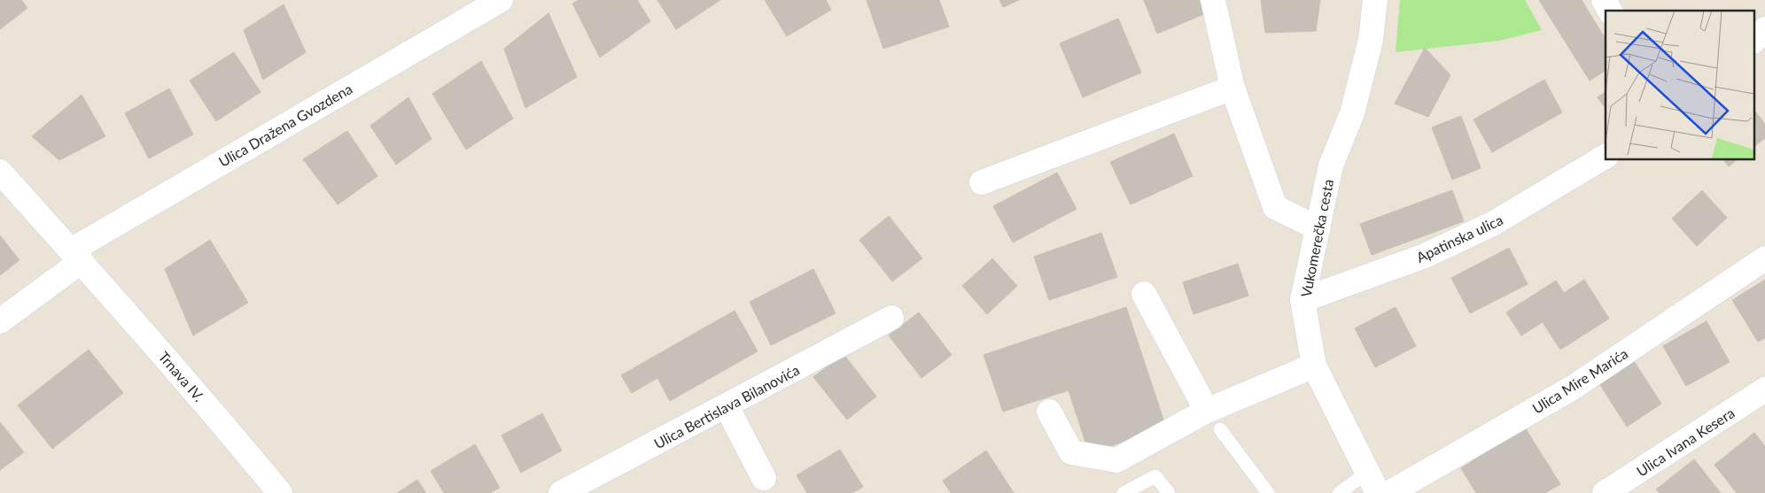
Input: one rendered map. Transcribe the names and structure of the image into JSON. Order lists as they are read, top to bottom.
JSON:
{
  "streets": {
    "street": [
      "Ulica Dražena Gvozdena",
      "Vukomerečka cesta",
      "Apatinska ulica",
      "Trnava IV.",
      "Ulica Mire Marića",
      "Ulica Bertislava Bilanovića",
      "Ulica Ivana Kesera"
    ]
  },
  "crossings": [
    ["Ulica Dražena Gvozdena", "Trnava IV."],
    ["Vukomerečka cesta", "Apatinska ulica"]
  ]
}
